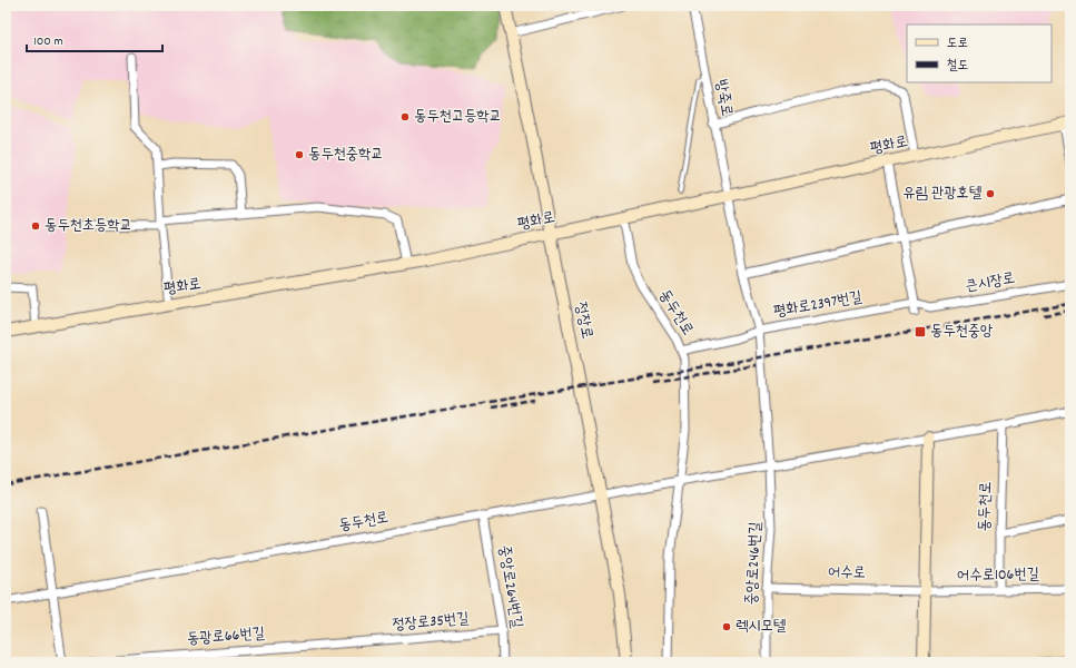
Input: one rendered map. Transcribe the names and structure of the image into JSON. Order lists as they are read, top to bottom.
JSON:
{
  "streets": {
    "main road": ["평화로", "정장로"],
    "street": [
      "방죽로",
      "큰시장로",
      "평화로2397번길",
      "동두천로",
      "중앙로246번길",
      "어수로",
      "어수로106번길",
      "중앙로264번길",
      "정장로35번길",
      "동광로66번길"
    ]
  },
  "crossings": [
    ["방죽로", "평화로"],
    ["방죽로", "평화로2397번길"],
    ["평화로", "평화로2397번길"],
    ["평화로", "동두천로"],
    ["평화로", "정장로"],
    ["큰시장로", "평화로2397번길"],
    ["동두천로", "정장로"],
    ["동두천로", "중앙로246번길"],
    ["동두천로", "어수로106번길"],
    ["동두천로", "중앙로264번길"],
    ["중앙로246번길", "어수로"],
    ["어수로", "어수로106번길"],
    ["중앙로264번길", "정장로35번길"],
    ["정장로35번길", "동광로66번길"]
  ],
  "places": {
    "other": [
      "동두천고등학교",
      "동두천중학교",
      "유림 관광호텔",
      "동두천초등학교",
      "렉시모텔"
    ],
    "transit": ["동두천중앙"]
  },
  "legend": ["도로", "철도"],
  "scale_bar": "100 m"
}
